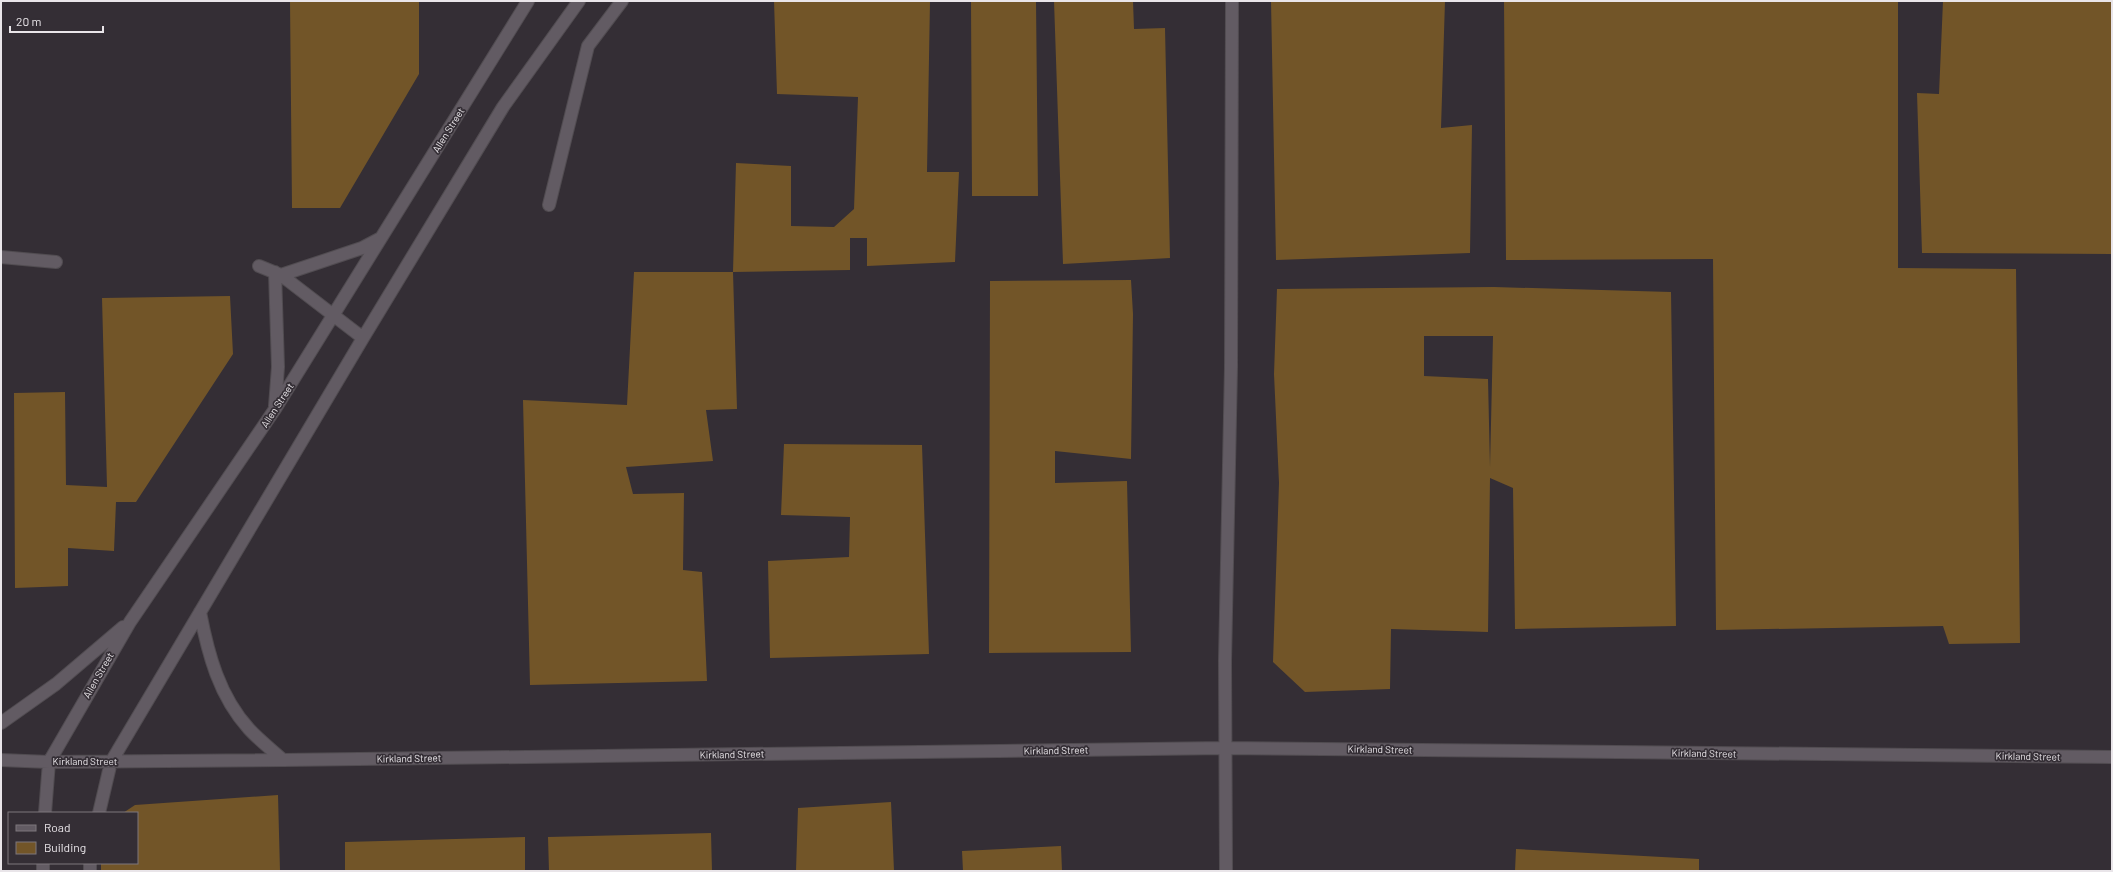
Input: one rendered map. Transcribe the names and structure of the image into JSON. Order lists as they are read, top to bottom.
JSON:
{
  "streets": {
    "street": ["Allen Street", "Kirkland Street"]
  },
  "crossings": [
    ["Allen Street", "Kirkland Street"]
  ],
  "legend": ["Road", "Building"],
  "scale_bar": "20 m"
}
